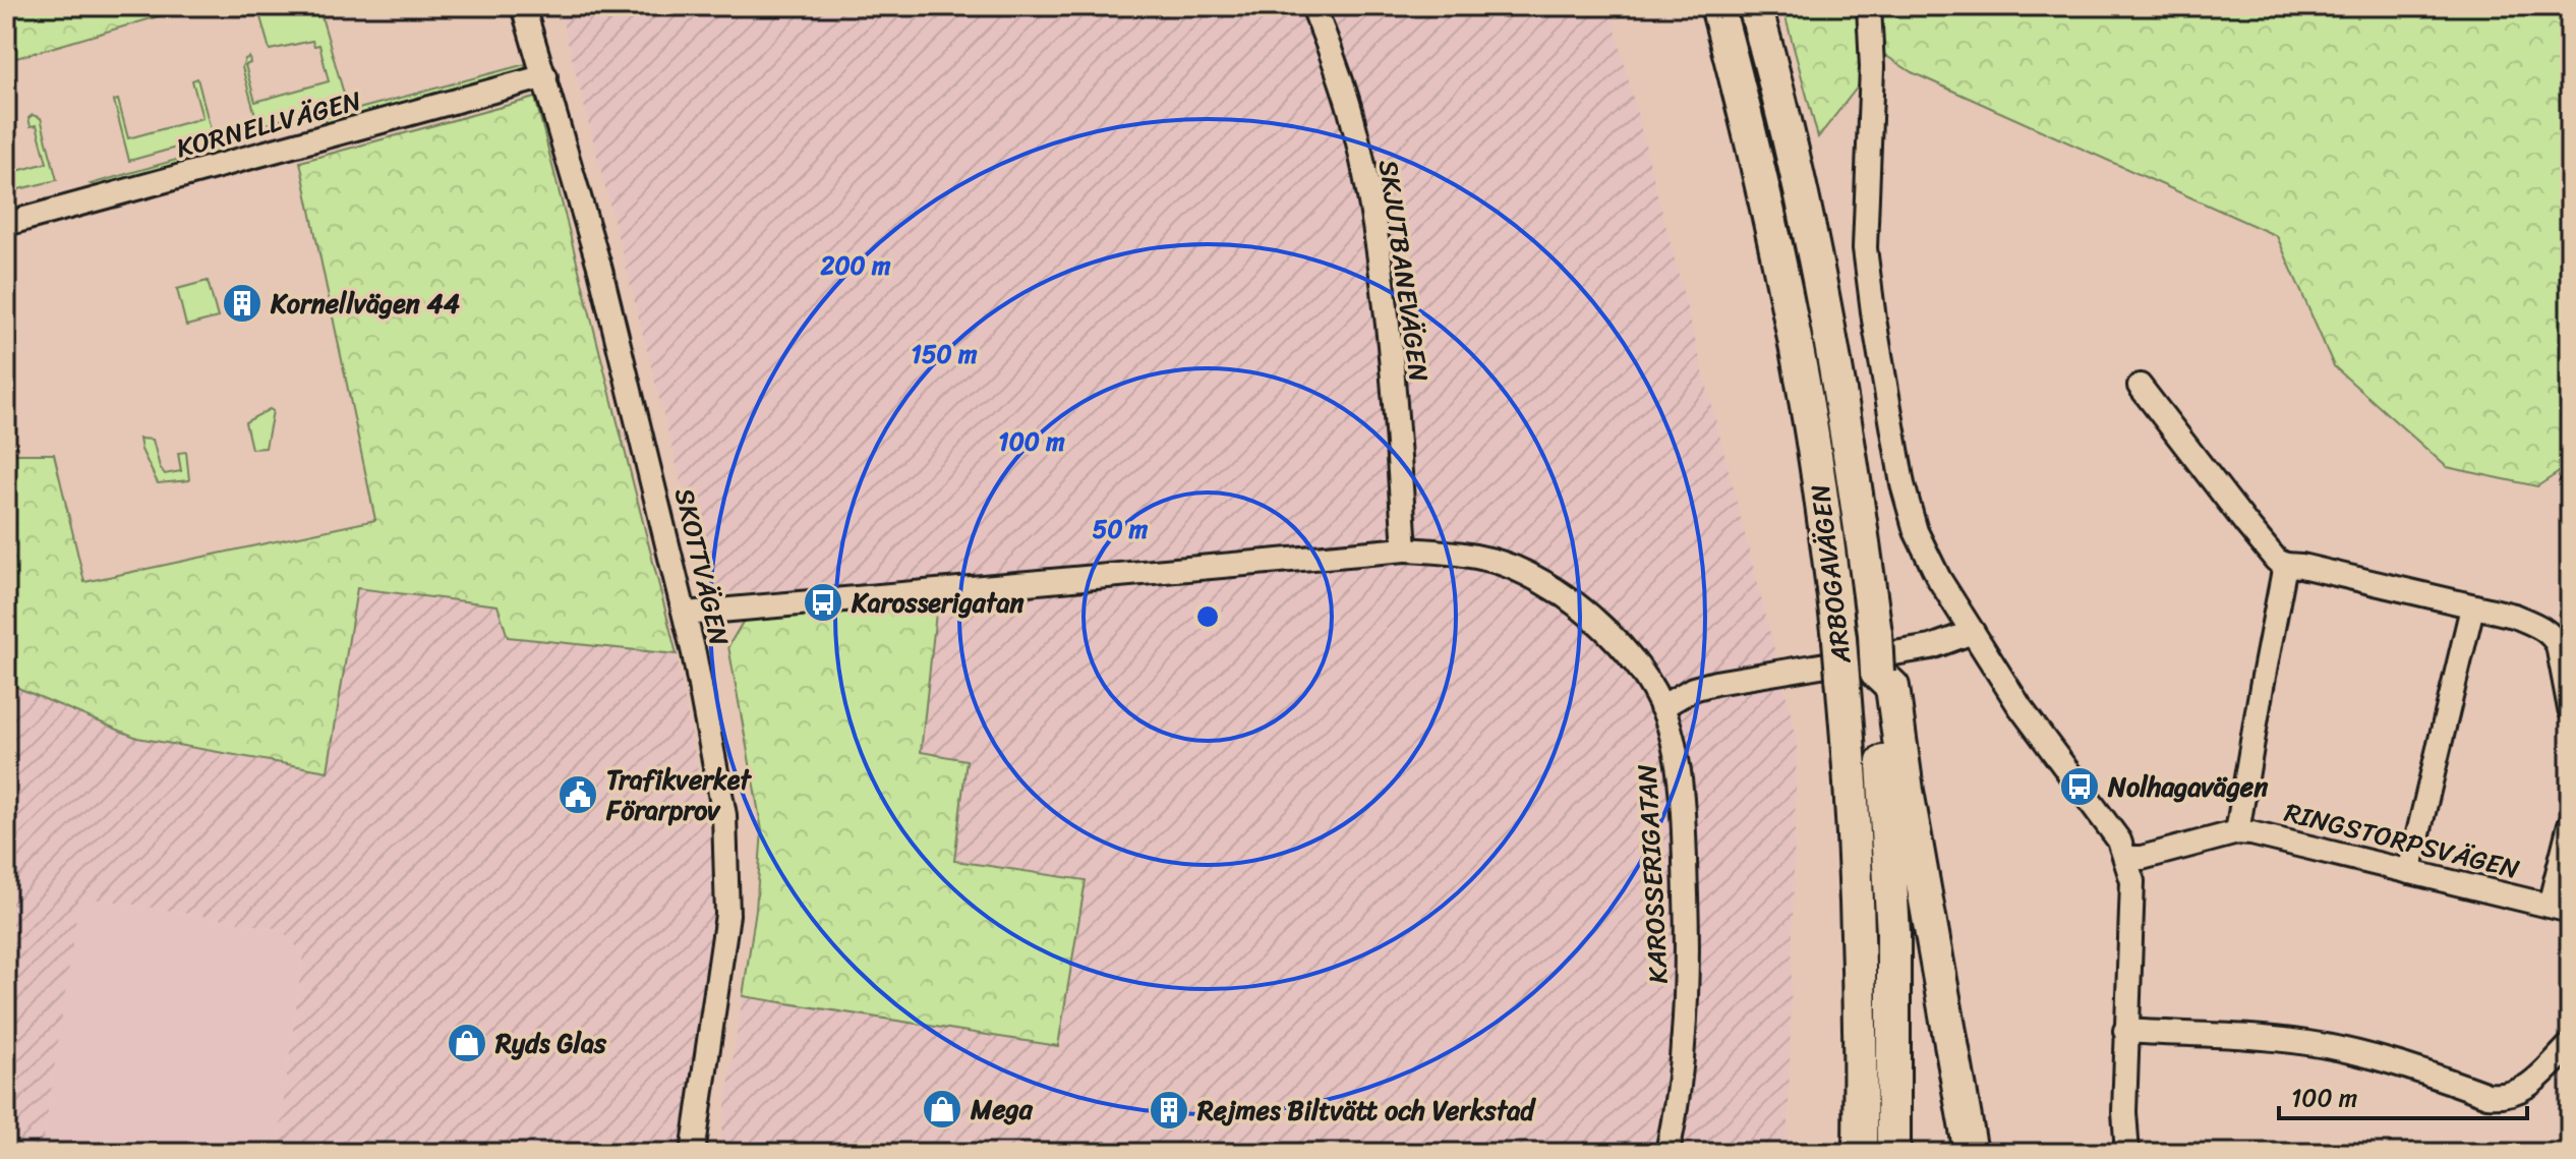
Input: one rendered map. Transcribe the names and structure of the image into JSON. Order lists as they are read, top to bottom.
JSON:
{
  "streets": {
    "highway": ["ARBOGAVÄGEN"],
    "street": [
      "KORNELLVÄGEN",
      "SKJUTBANEVÄGEN",
      "SKOTTVÄGEN",
      "RINGSTORPSVÄGEN",
      "KAROSSERIGATAN"
    ]
  },
  "crossings": [
    ["KORNELLVÄGEN", "SKOTTVÄGEN"],
    ["SKJUTBANEVÄGEN", "KAROSSERIGATAN"],
    ["SKOTTVÄGEN", "KAROSSERIGATAN"]
  ],
  "places": {
    "building": ["Kornellvägen 44", "Rejmes Biltvätt och Verkstad"],
    "bus stop": ["Karosserigatan", "Nolhagavägen"],
    "public building": ["Trafikverket Förarprov"],
    "shop": ["Ryds Glas", "Mega"]
  },
  "scale_bar": "100 m",
  "rings": [
    "200 m",
    "150 m",
    "100 m",
    "50 m"
  ]
}
